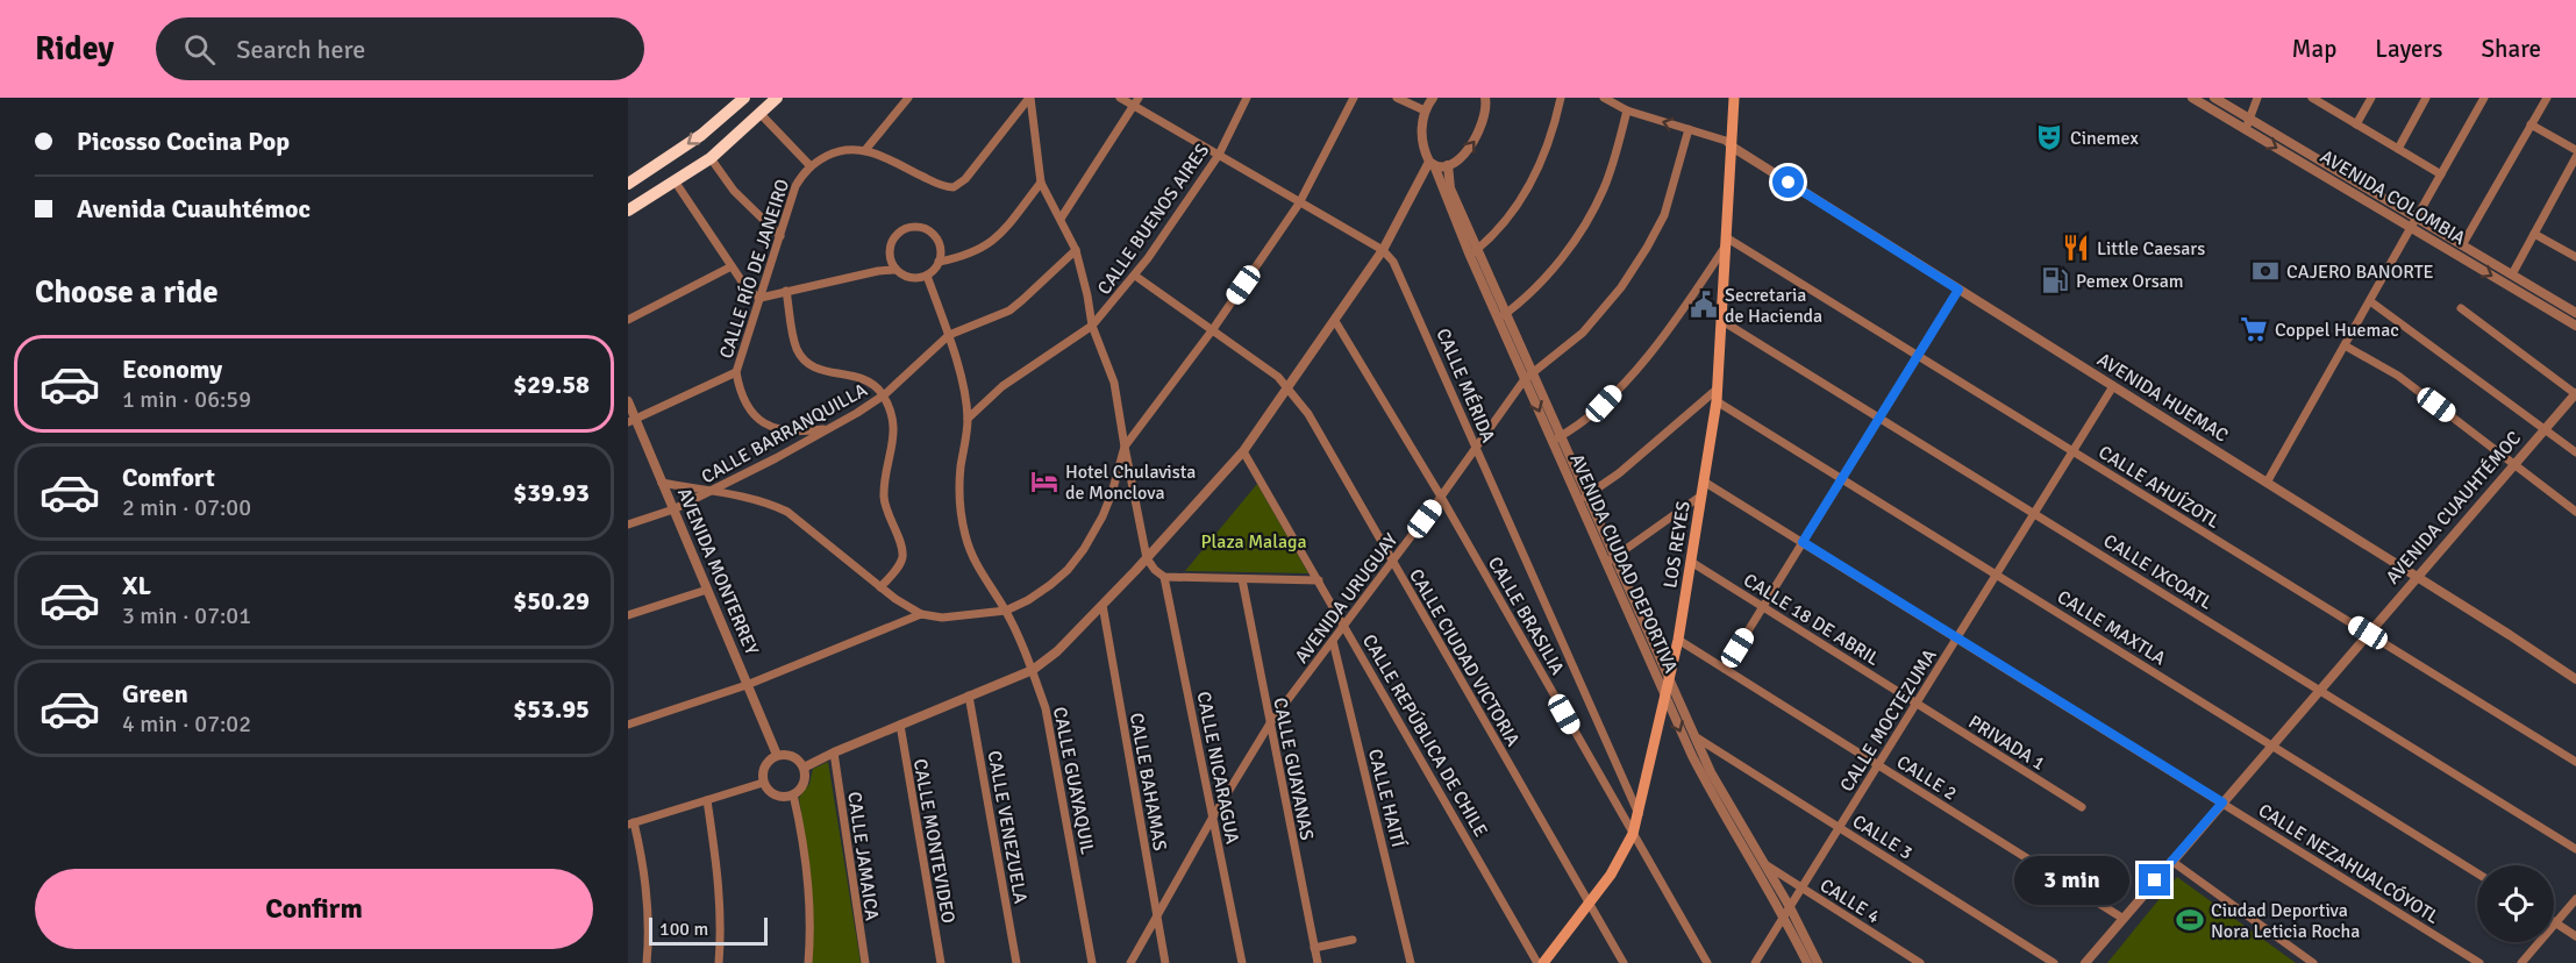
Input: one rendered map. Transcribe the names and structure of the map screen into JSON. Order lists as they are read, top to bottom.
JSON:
{
  "streets": {
    "main road": ["LOS REYES"],
    "street": [
      "AVENIDA COLOMBIA",
      "CALLE BUENOS AIRES",
      "CALLE RÍO DE JANEIRO",
      "CALLE MÉRIDA",
      "AVENIDA HUEMAC",
      "CALLE BARRANQUILLA",
      "CALLE AHUÍZOTL",
      "AVENIDA CUAUHTÉMOC",
      "AVENIDA CIUDAD DEPORTIVA",
      "AVENIDA MONTERREY",
      "CALLE IXCOATL",
      "AVENIDA URUGUAY",
      "CALLE BRASILIA",
      "CALLE 18 DE ABRIL",
      "CALLE MAXTLA",
      "CALLE CIUDAD VICTORIA",
      "CALLE MOCTEZUMA",
      "CALLE REPÚBLICA DE CHILE",
      "PRIVADA 1",
      "CALLE NICARAGUA",
      "CALLE GUAYANAS",
      "CALLE 2",
      "CALLE GUAYAQUIL",
      "CALLE BAHAMAS",
      "CALLE HAITÍ",
      "CALLE VENEZUELA",
      "CALLE 3",
      "CALLE MONTEVIDEO",
      "CALLE JAMAICA",
      "CALLE NEZAHUALCÓYOTL",
      "CALLE 4"
    ]
  },
  "crossings": [
    ["CALLE BUENOS AIRES", "CALLE MÉRIDA"],
    ["CALLE BUENOS AIRES", "CALLE CIUDAD VICTORIA"],
    ["CALLE BUENOS AIRES", "CALLE GUAYAQUIL"],
    ["CALLE RÍO DE JANEIRO", "AVENIDA MONTERREY"],
    ["CALLE MÉRIDA", "LOS REYES"],
    ["CALLE MÉRIDA", "AVENIDA URUGUAY"],
    ["AVENIDA HUEMAC", "AVENIDA CUAUHTÉMOC"],
    ["AVENIDA HUEMAC", "LOS REYES"],
    ["AVENIDA HUEMAC", "CALLE MOCTEZUMA"],
    ["CALLE BARRANQUILLA", "AVENIDA MONTERREY"],
    ["CALLE BARRANQUILLA", "CALLE GUAYAQUIL"],
    ["CALLE AHUÍZOTL", "AVENIDA CUAUHTÉMOC"],
    ["CALLE AHUÍZOTL", "LOS REYES"],
    ["CALLE AHUÍZOTL", "CALLE MOCTEZUMA"],
    ["AVENIDA CUAUHTÉMOC", "CALLE IXCOATL"],
    ["AVENIDA CUAUHTÉMOC", "CALLE MAXTLA"],
    ["AVENIDA CUAUHTÉMOC", "CALLE 2"],
    ["AVENIDA CUAUHTÉMOC", "CALLE NEZAHUALCÓYOTL"],
    ["LOS REYES", "AVENIDA CIUDAD DEPORTIVA"],
    ["LOS REYES", "CALLE IXCOATL"],
    ["LOS REYES", "CALLE BRASILIA"],
    ["LOS REYES", "CALLE 18 DE ABRIL"],
    ["LOS REYES", "CALLE MAXTLA"],
    ["LOS REYES", "CALLE CIUDAD VICTORIA"],
    ["LOS REYES", "CALLE REPÚBLICA DE CHILE"],
    ["LOS REYES", "CALLE 2"],
    ["LOS REYES", "CALLE NEZAHUALCÓYOTL"],
    ["AVENIDA CIUDAD DEPORTIVA", "AVENIDA URUGUAY"],
    ["AVENIDA CIUDAD DEPORTIVA", "CALLE MOCTEZUMA"],
    ["AVENIDA CIUDAD DEPORTIVA", "CALLE 3"],
    ["AVENIDA CIUDAD DEPORTIVA", "CALLE 4"],
    ["CALLE IXCOATL", "CALLE MOCTEZUMA"],
    ["AVENIDA URUGUAY", "CALLE BRASILIA"],
    ["AVENIDA URUGUAY", "CALLE CIUDAD VICTORIA"],
    ["AVENIDA URUGUAY", "CALLE REPÚBLICA DE CHILE"],
    ["AVENIDA URUGUAY", "CALLE NICARAGUA"],
    ["AVENIDA URUGUAY", "CALLE GUAYANAS"],
    ["AVENIDA URUGUAY", "CALLE BAHAMAS"],
    ["AVENIDA URUGUAY", "CALLE HAITÍ"],
    ["CALLE 18 DE ABRIL", "CALLE MOCTEZUMA"],
    ["CALLE 18 DE ABRIL", "PRIVADA 1"],
    ["CALLE MAXTLA", "CALLE MOCTEZUMA"],
    ["CALLE MOCTEZUMA", "PRIVADA 1"],
    ["CALLE MOCTEZUMA", "CALLE 2"],
    ["CALLE MOCTEZUMA", "CALLE 3"],
    ["CALLE MOCTEZUMA", "CALLE NEZAHUALCÓYOTL"],
    ["CALLE MOCTEZUMA", "CALLE 4"]
  ],
  "parks": ["Plaza Malaga"],
  "places": {
    "theatre": ["Cinemex"],
    "restaurant": ["Little Caesars"],
    "bank": ["CAJERO BANORTE"],
    "fuel station": ["Pemex Orsam"],
    "public building": ["Secretaria de Hacienda"],
    "supermarket": ["Coppel Huemac"],
    "hotel": ["Hotel Chulavista de Monclova"],
    "sports": ["Ciudad Deportiva Nora Leticia Rocha"]
  },
  "scale_bar": "100 m",
  "page": {
    "header": "Ridey",
    "search": "Search here",
    "nav": ["Map", "Layers", "Share"],
    "banner": ["Picosso Cocina Pop", "Avenida Cuauhtémoc"],
    "heading": "Choose a ride",
    "list": [
      {
        "name": "Economy",
        "note": "1 min · 06:59",
        "value": "$29.58"
      },
      {
        "name": "Comfort",
        "note": "2 min · 07:00",
        "value": "$39.93"
      },
      {
        "name": "XL",
        "note": "3 min · 07:01",
        "value": "$50.29"
      },
      {
        "name": "Green",
        "note": "4 min · 07:02",
        "value": "$53.95"
      }
    ],
    "buttons": "Confirm",
    "bubble": "3 min",
    "scale": "100 m"
  }
}
